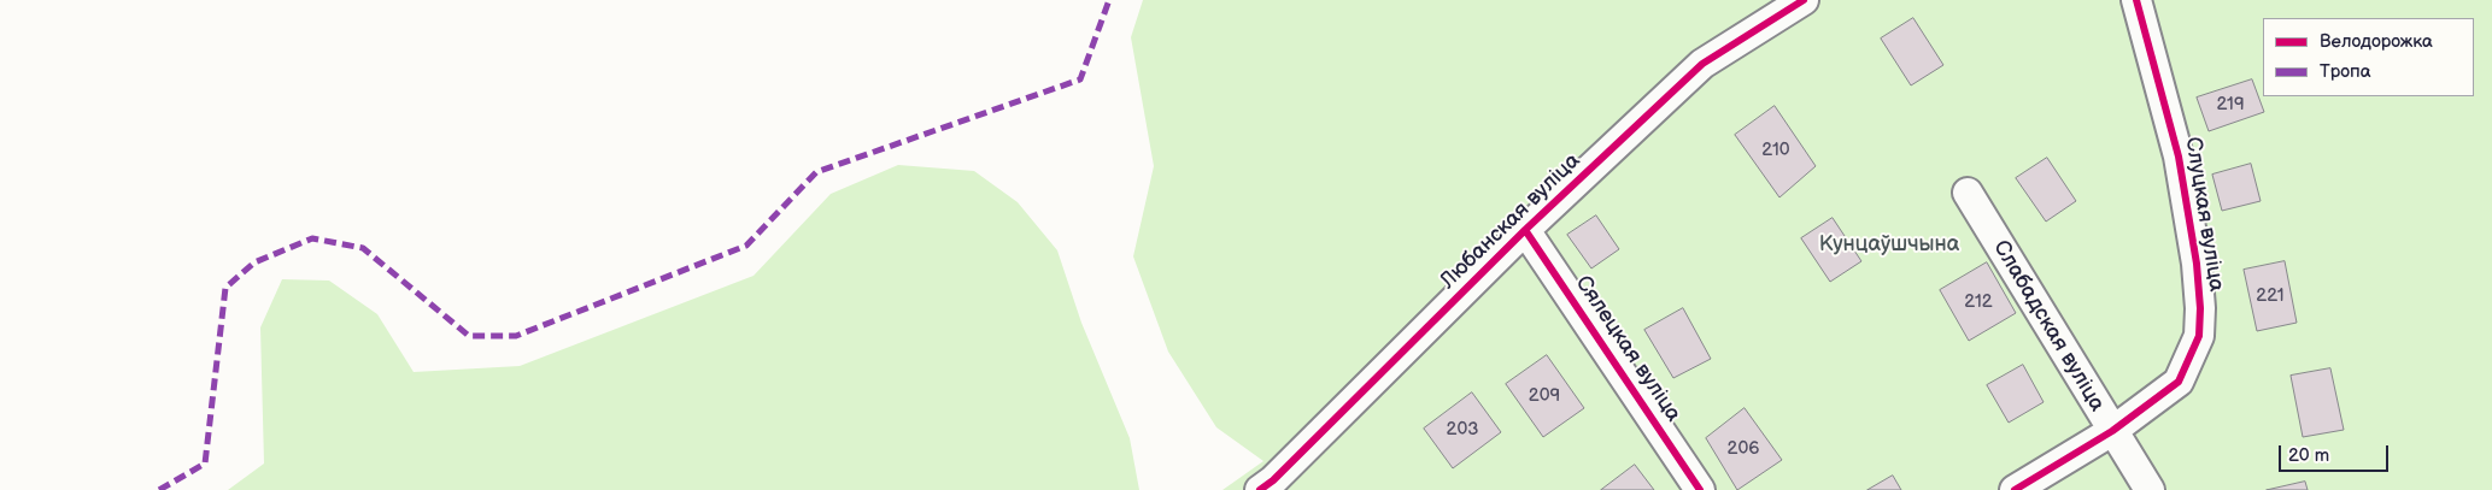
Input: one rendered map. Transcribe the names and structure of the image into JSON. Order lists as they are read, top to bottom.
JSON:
{
  "streets": {
    "street": [
      "Слуцкая вуліца",
      "Любанская вуліца",
      "Слабадская вуліца",
      "Сялецкая вуліца"
    ]
  },
  "crossings": [
    ["Слуцкая вуліца", "Слабадская вуліца"],
    ["Любанская вуліца", "Сялецкая вуліца"]
  ],
  "parks": ["Кунцаўшчына"],
  "house_numbers": [
    "219",
    "210",
    "221",
    "212",
    "209",
    "203",
    "206"
  ],
  "legend": ["Велодорожка", "Тропа"],
  "scale_bar": "20 m"
}
